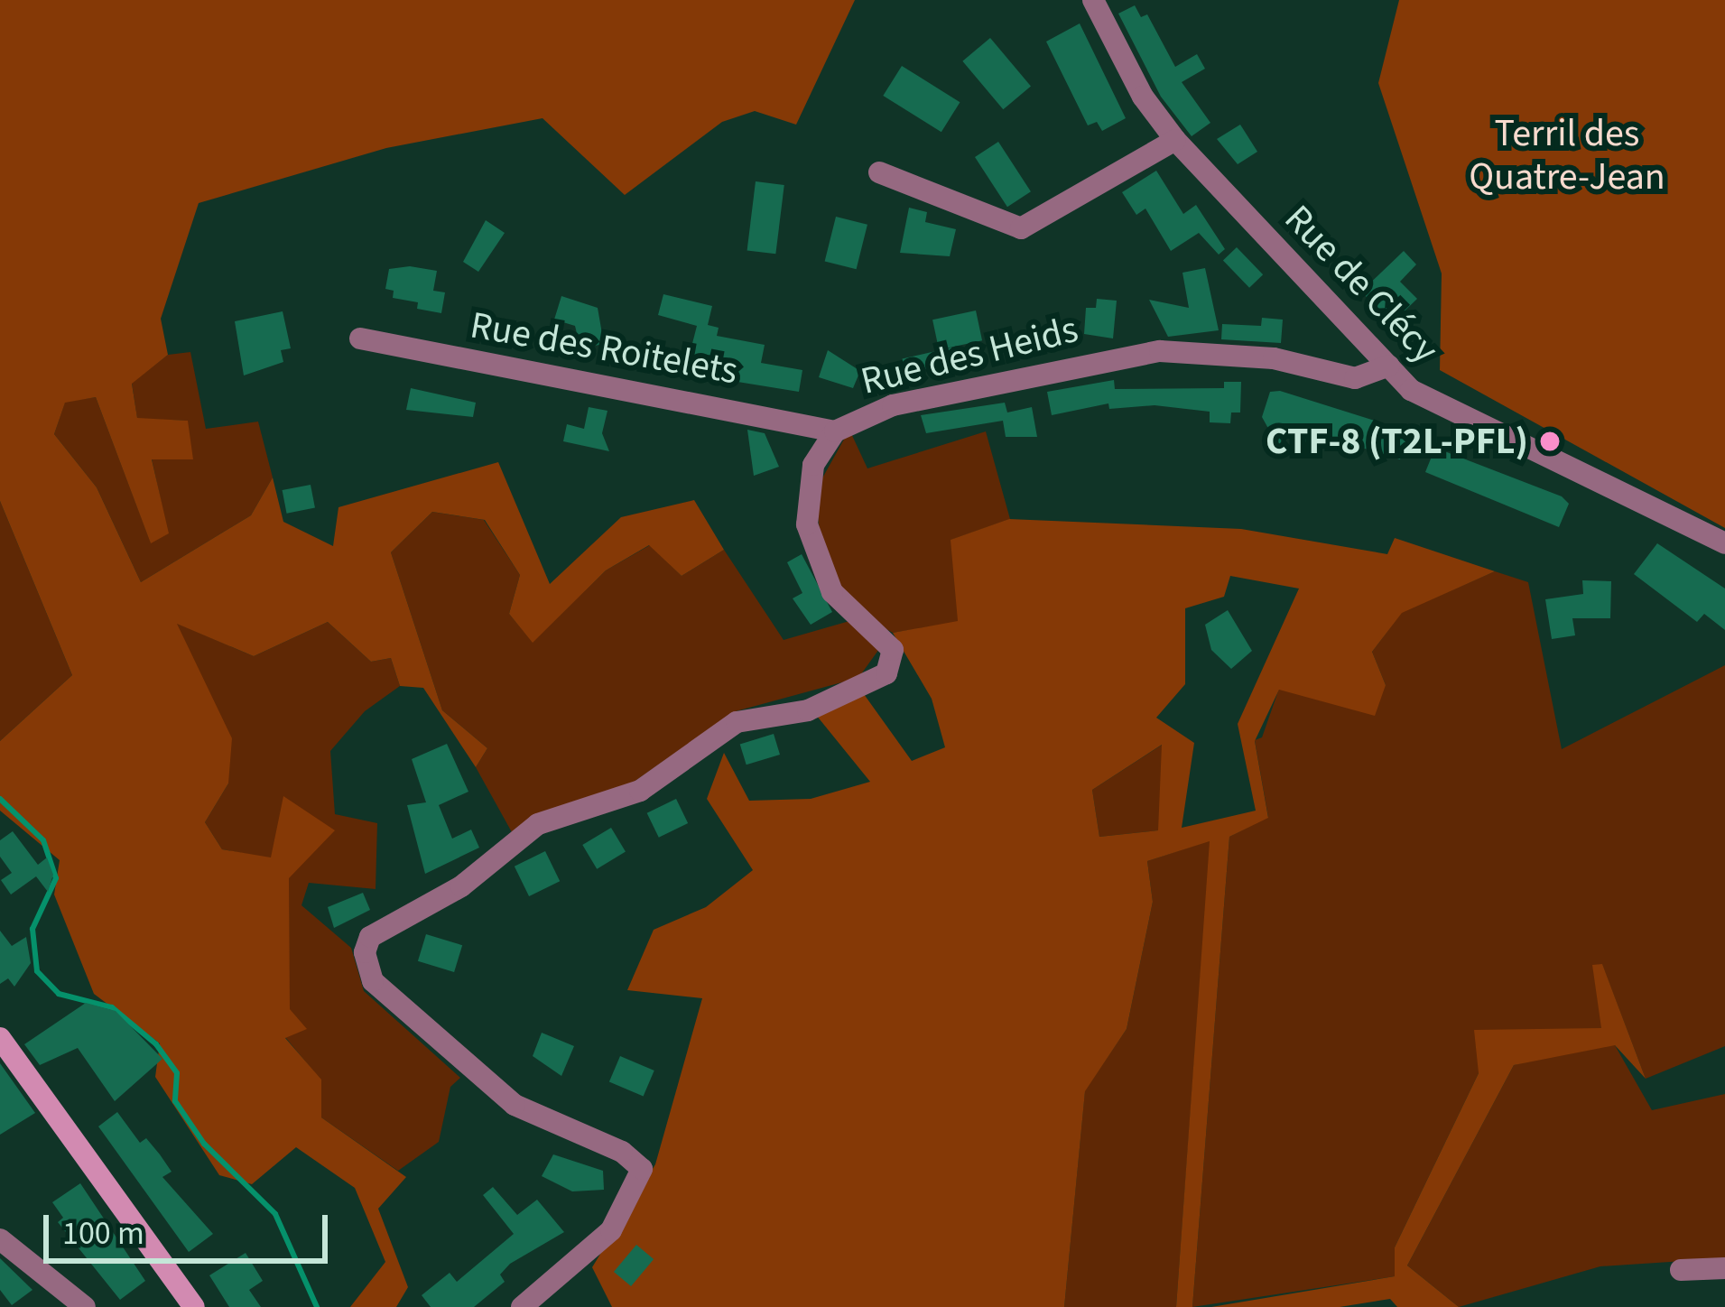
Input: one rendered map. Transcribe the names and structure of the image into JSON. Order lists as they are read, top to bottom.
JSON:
{
  "streets": {
    "street": ["Rue de Clécy", "Rue des Roitelets", "Rue des Heids"]
  },
  "crossings": [
    ["Rue de Clécy", "Rue des Heids"],
    ["Rue des Roitelets", "Rue des Heids"]
  ],
  "parks": ["Terril des Quatre-Jean"],
  "places": ["CTF-8 (T2L-PFL)"],
  "scale_bar": "100 m"
}
